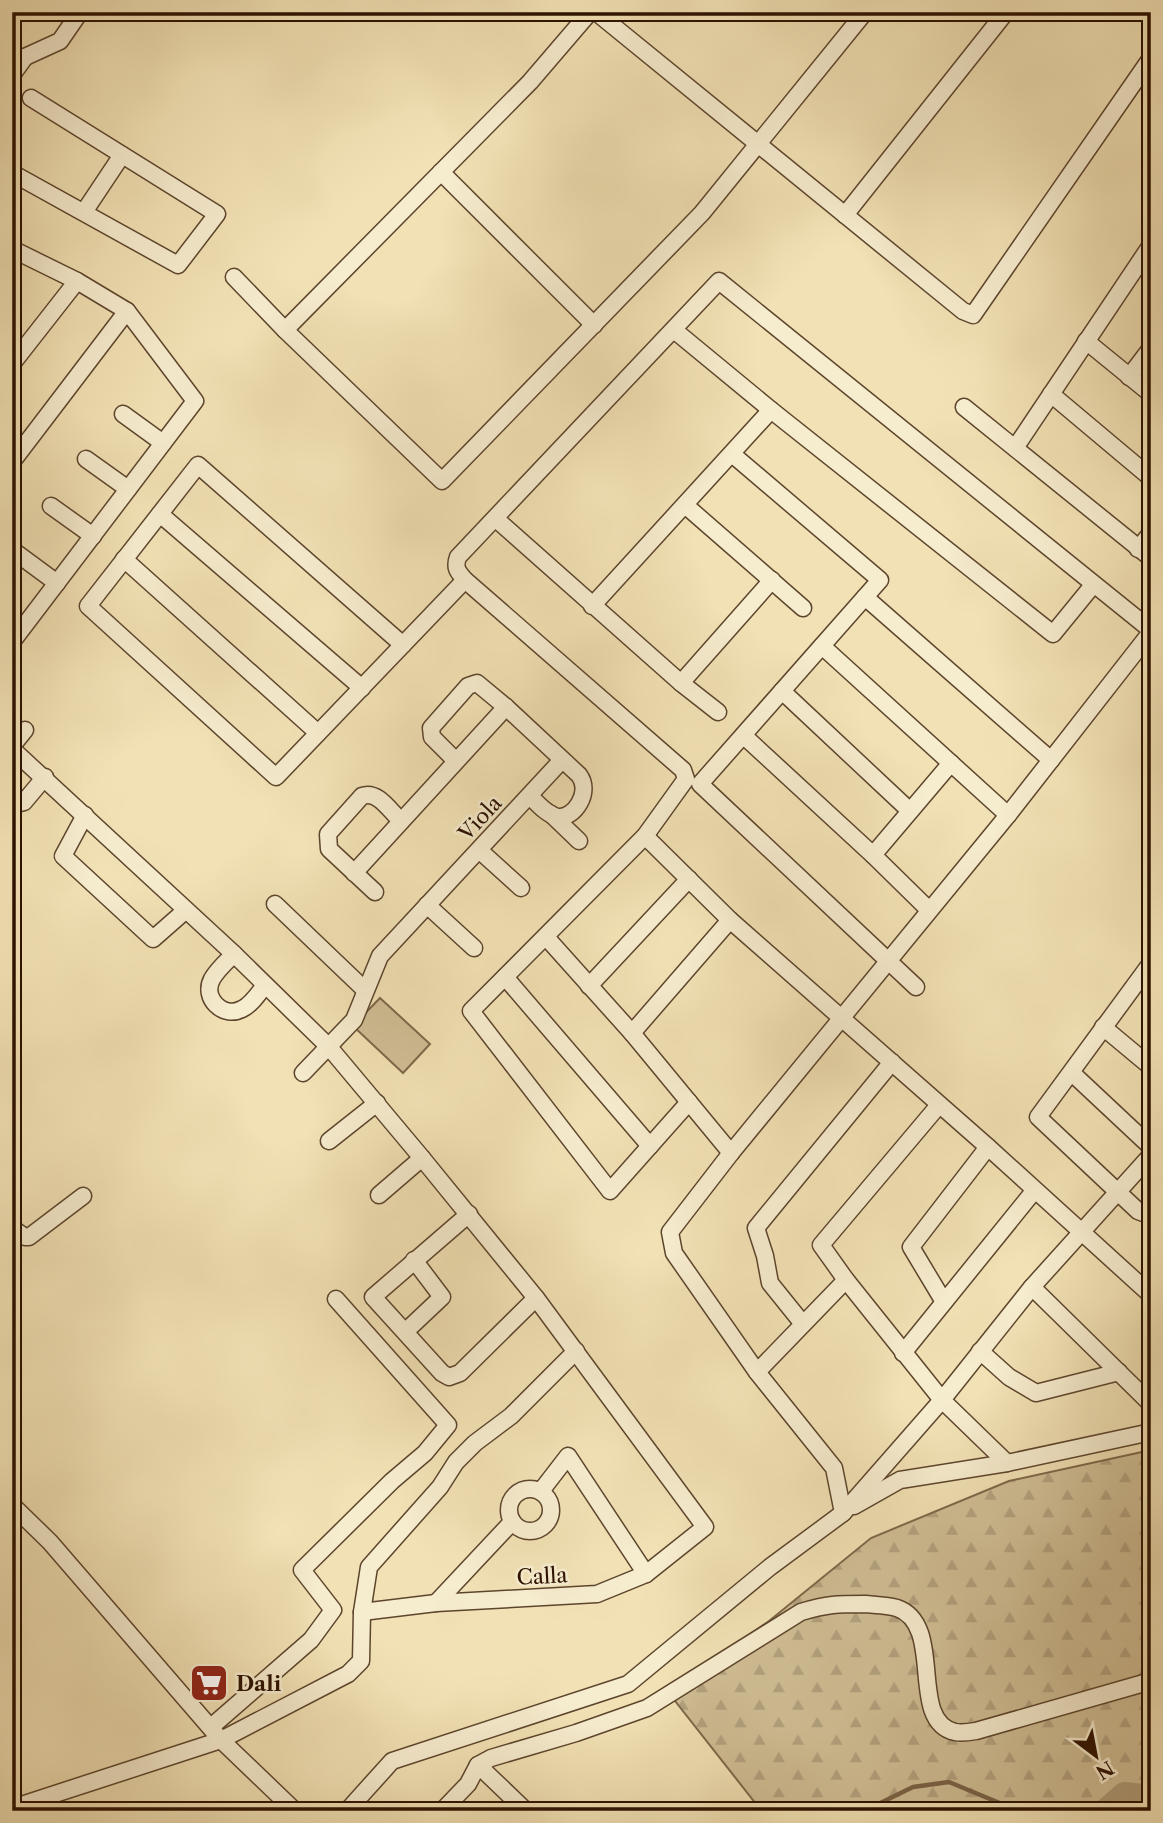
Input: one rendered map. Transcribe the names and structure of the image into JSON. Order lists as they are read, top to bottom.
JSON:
{
  "streets": {
    "street": ["Viola", "Calla"]
  },
  "places": {
    "supermarket": ["Dali"]
  },
  "north": "bottom right"
}
